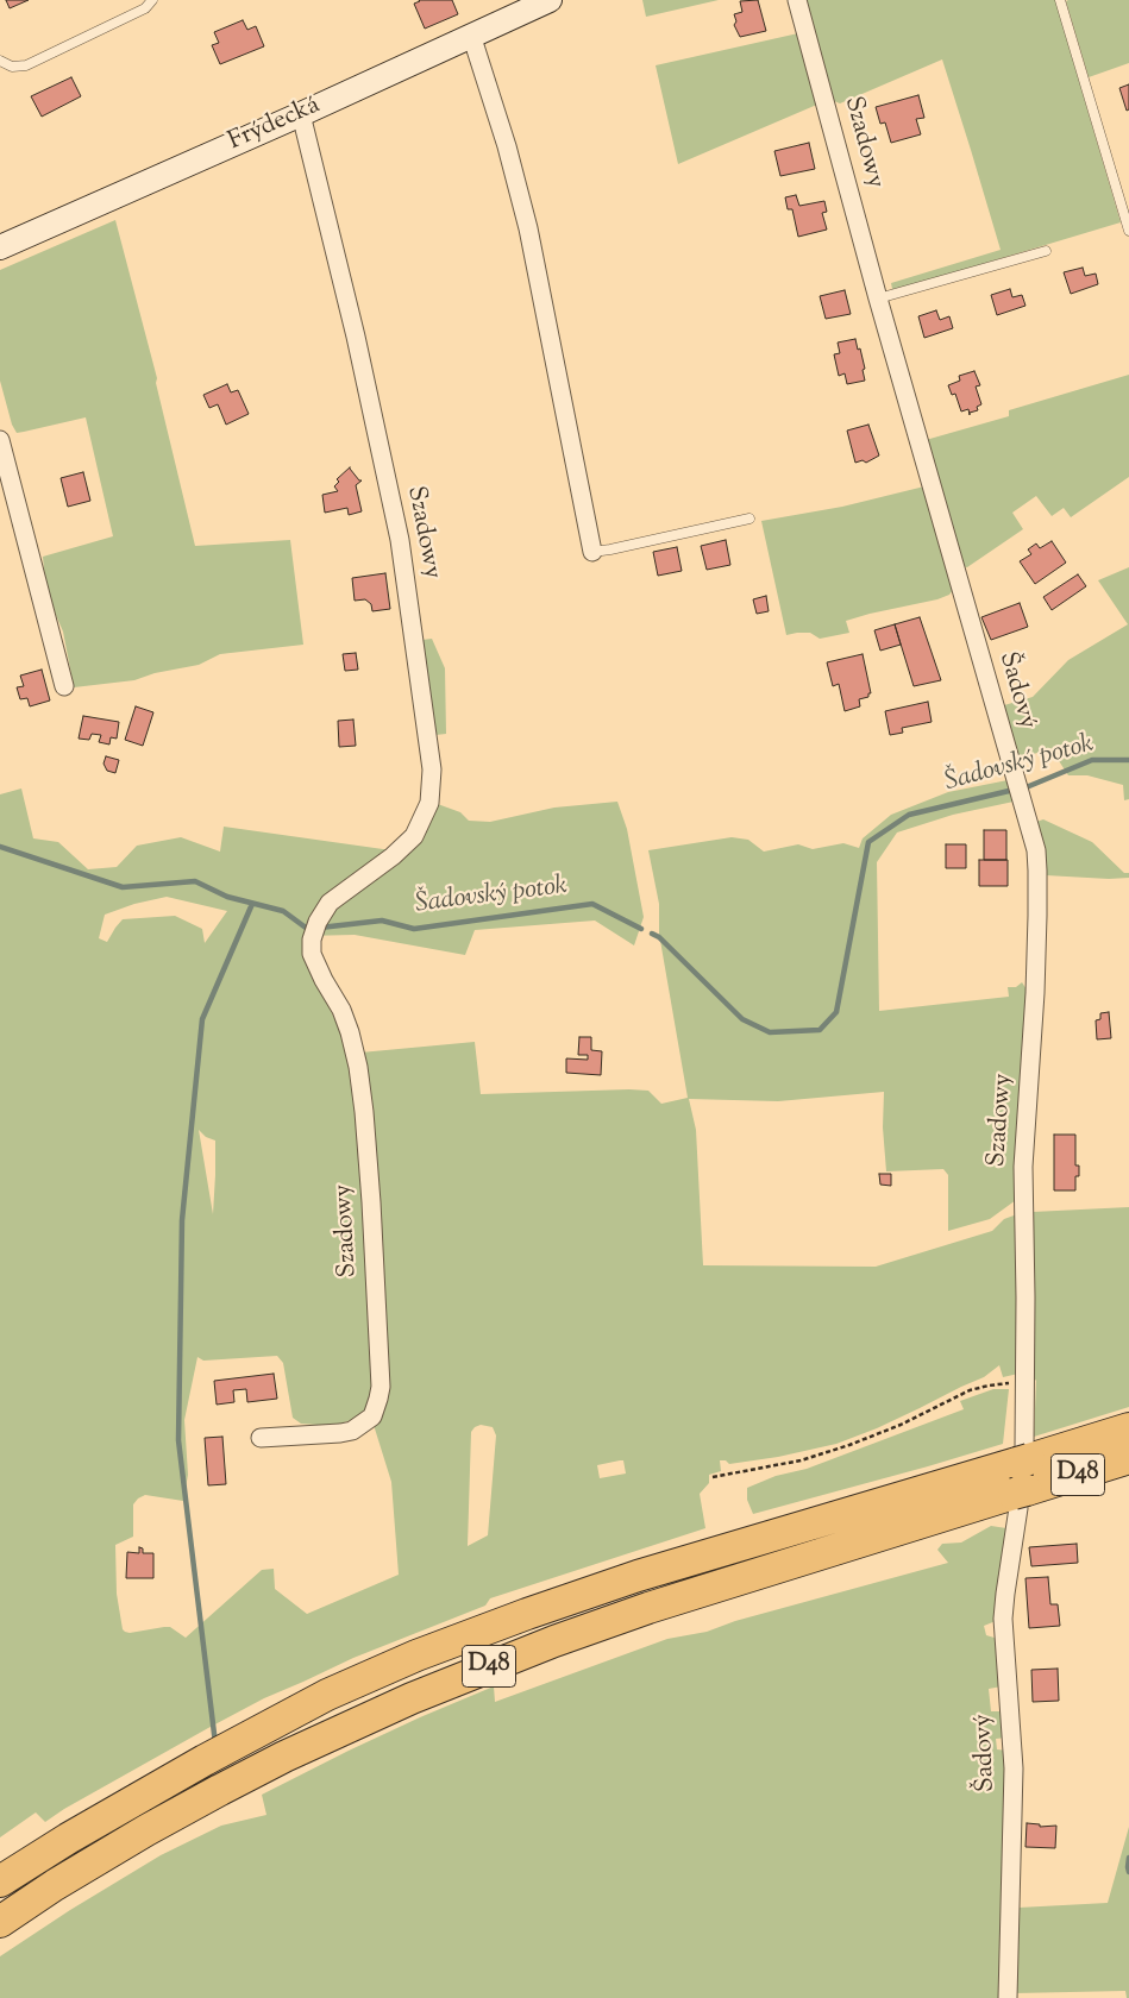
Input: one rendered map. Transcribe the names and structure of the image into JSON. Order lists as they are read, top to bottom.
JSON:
{
  "streets": {
    "highway": ["D48"],
    "main road": ["Frýdecká"],
    "street": ["Szadowy", "Šadový"]
  },
  "crossings": [
    ["Frýdecká", "Szadowy"],
    ["Szadowy", "Šadový"],
    ["Szadowy", "D48"],
    ["Šadový", "D48"]
  ],
  "water": ["Šadovský potok"]
}
